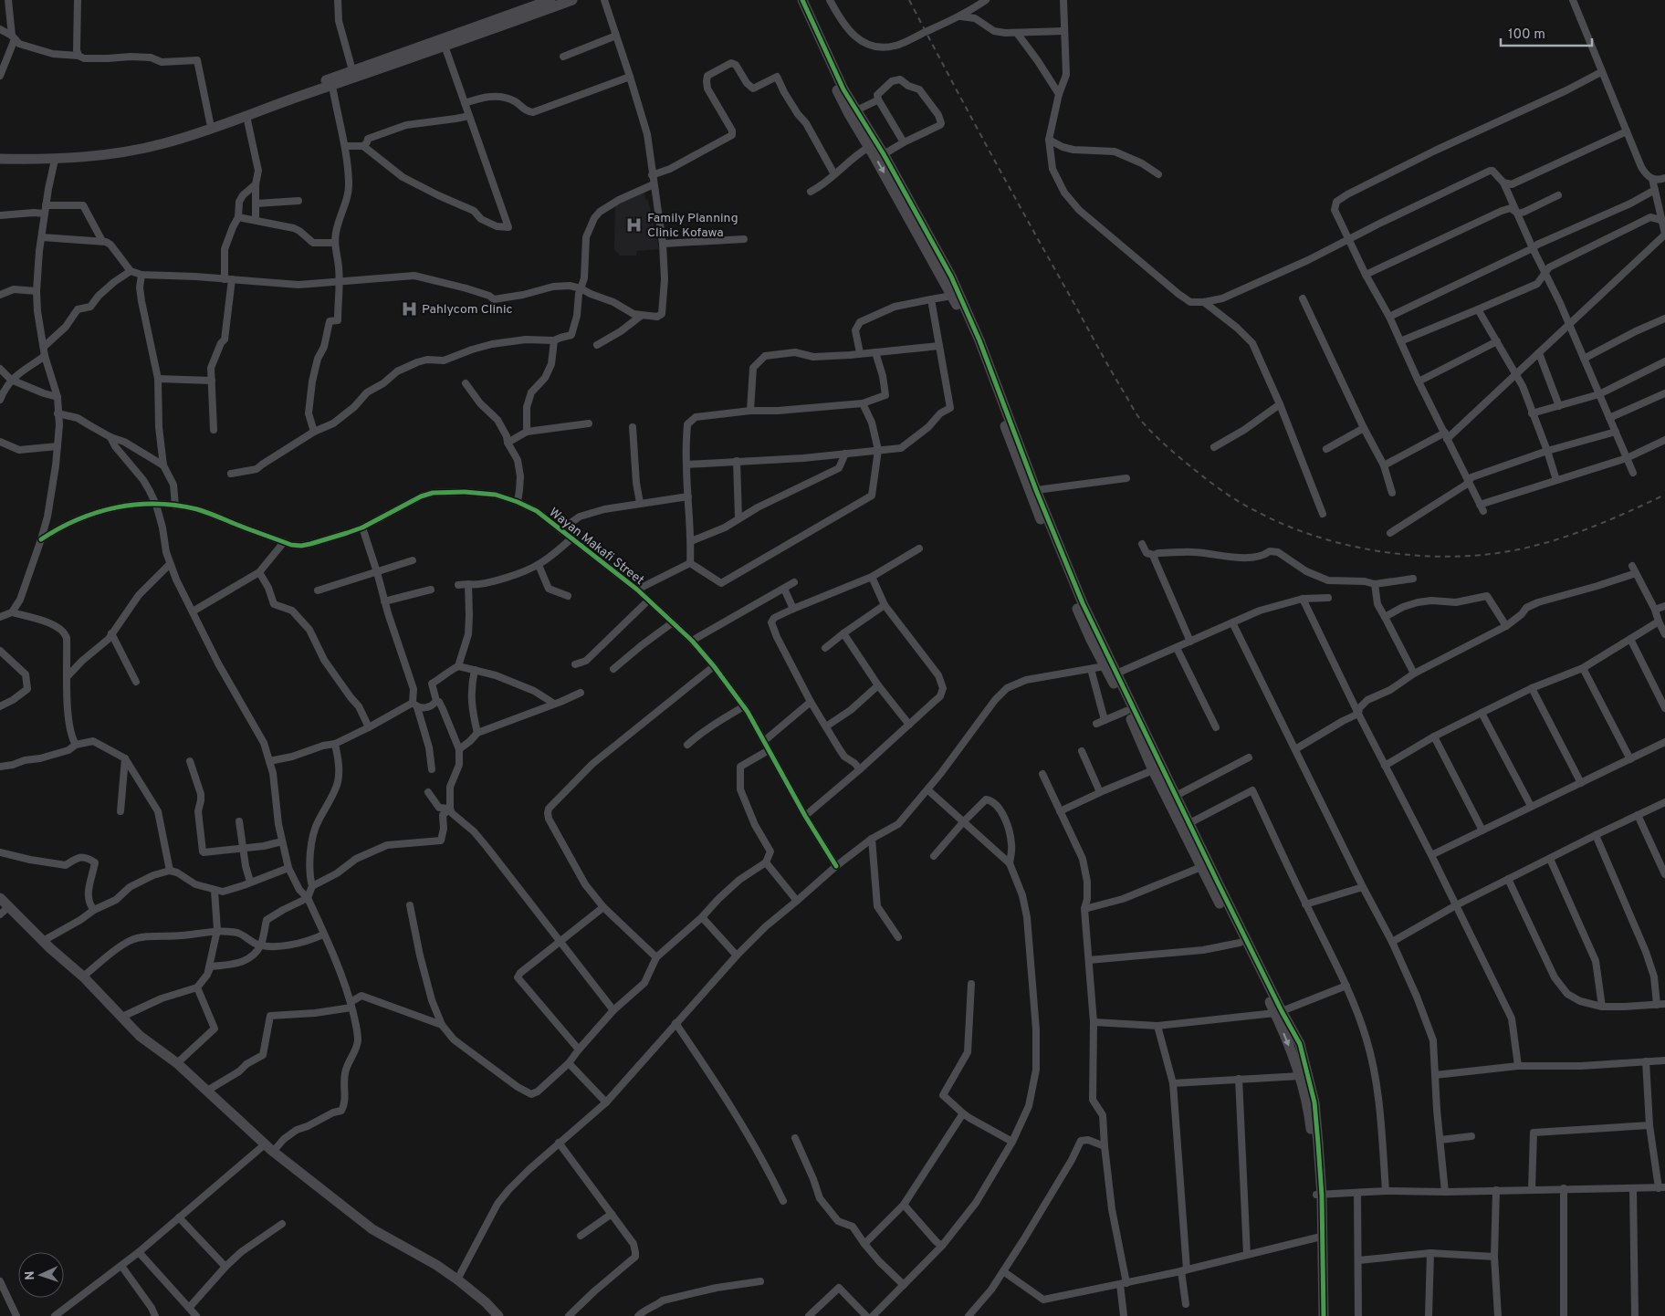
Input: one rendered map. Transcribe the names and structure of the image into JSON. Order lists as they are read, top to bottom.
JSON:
{
  "streets": {
    "street": ["Wayan Makafi Street"]
  },
  "places": {
    "hospital": ["Family Planning Clinic Kofawa", "Pahlycom Clinic"]
  },
  "scale_bar": "100 m",
  "north": "left"
}
